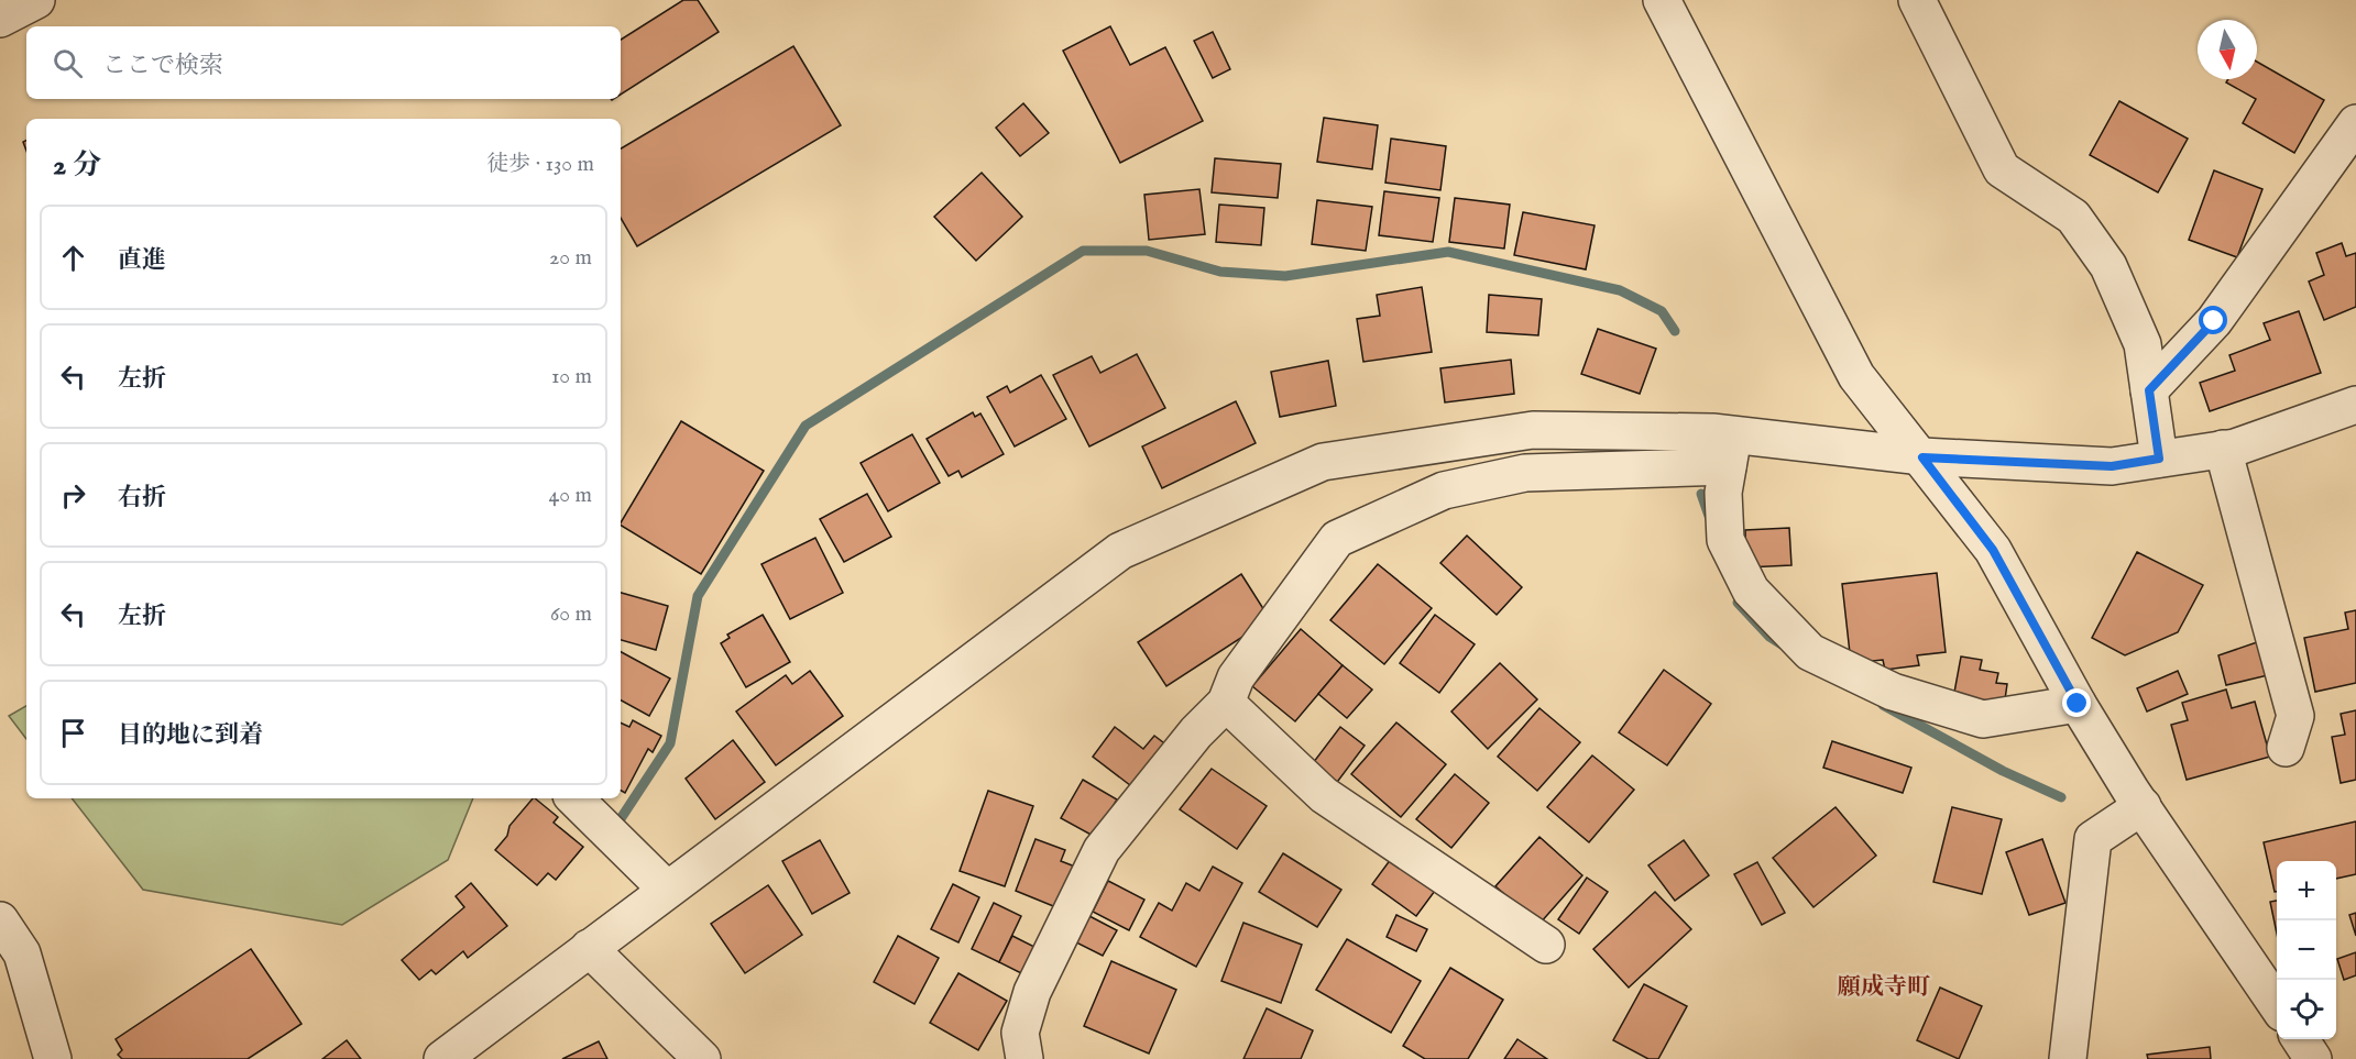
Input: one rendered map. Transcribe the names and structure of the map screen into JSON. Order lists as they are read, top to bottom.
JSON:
{
  "districts": ["願成寺町"],
  "north": "bottom",
  "page": {
    "search": "ここで検索",
    "heading": ["2 分", "徒歩 · 130 m"],
    "list": [
      ["直進", "20 m"],
      ["左折", "10 m"],
      ["右折", "40 m"],
      ["左折", "60 m"],
      "目的地に到着"
    ],
    "map_buttons": ["+", "−"]
  }
}
